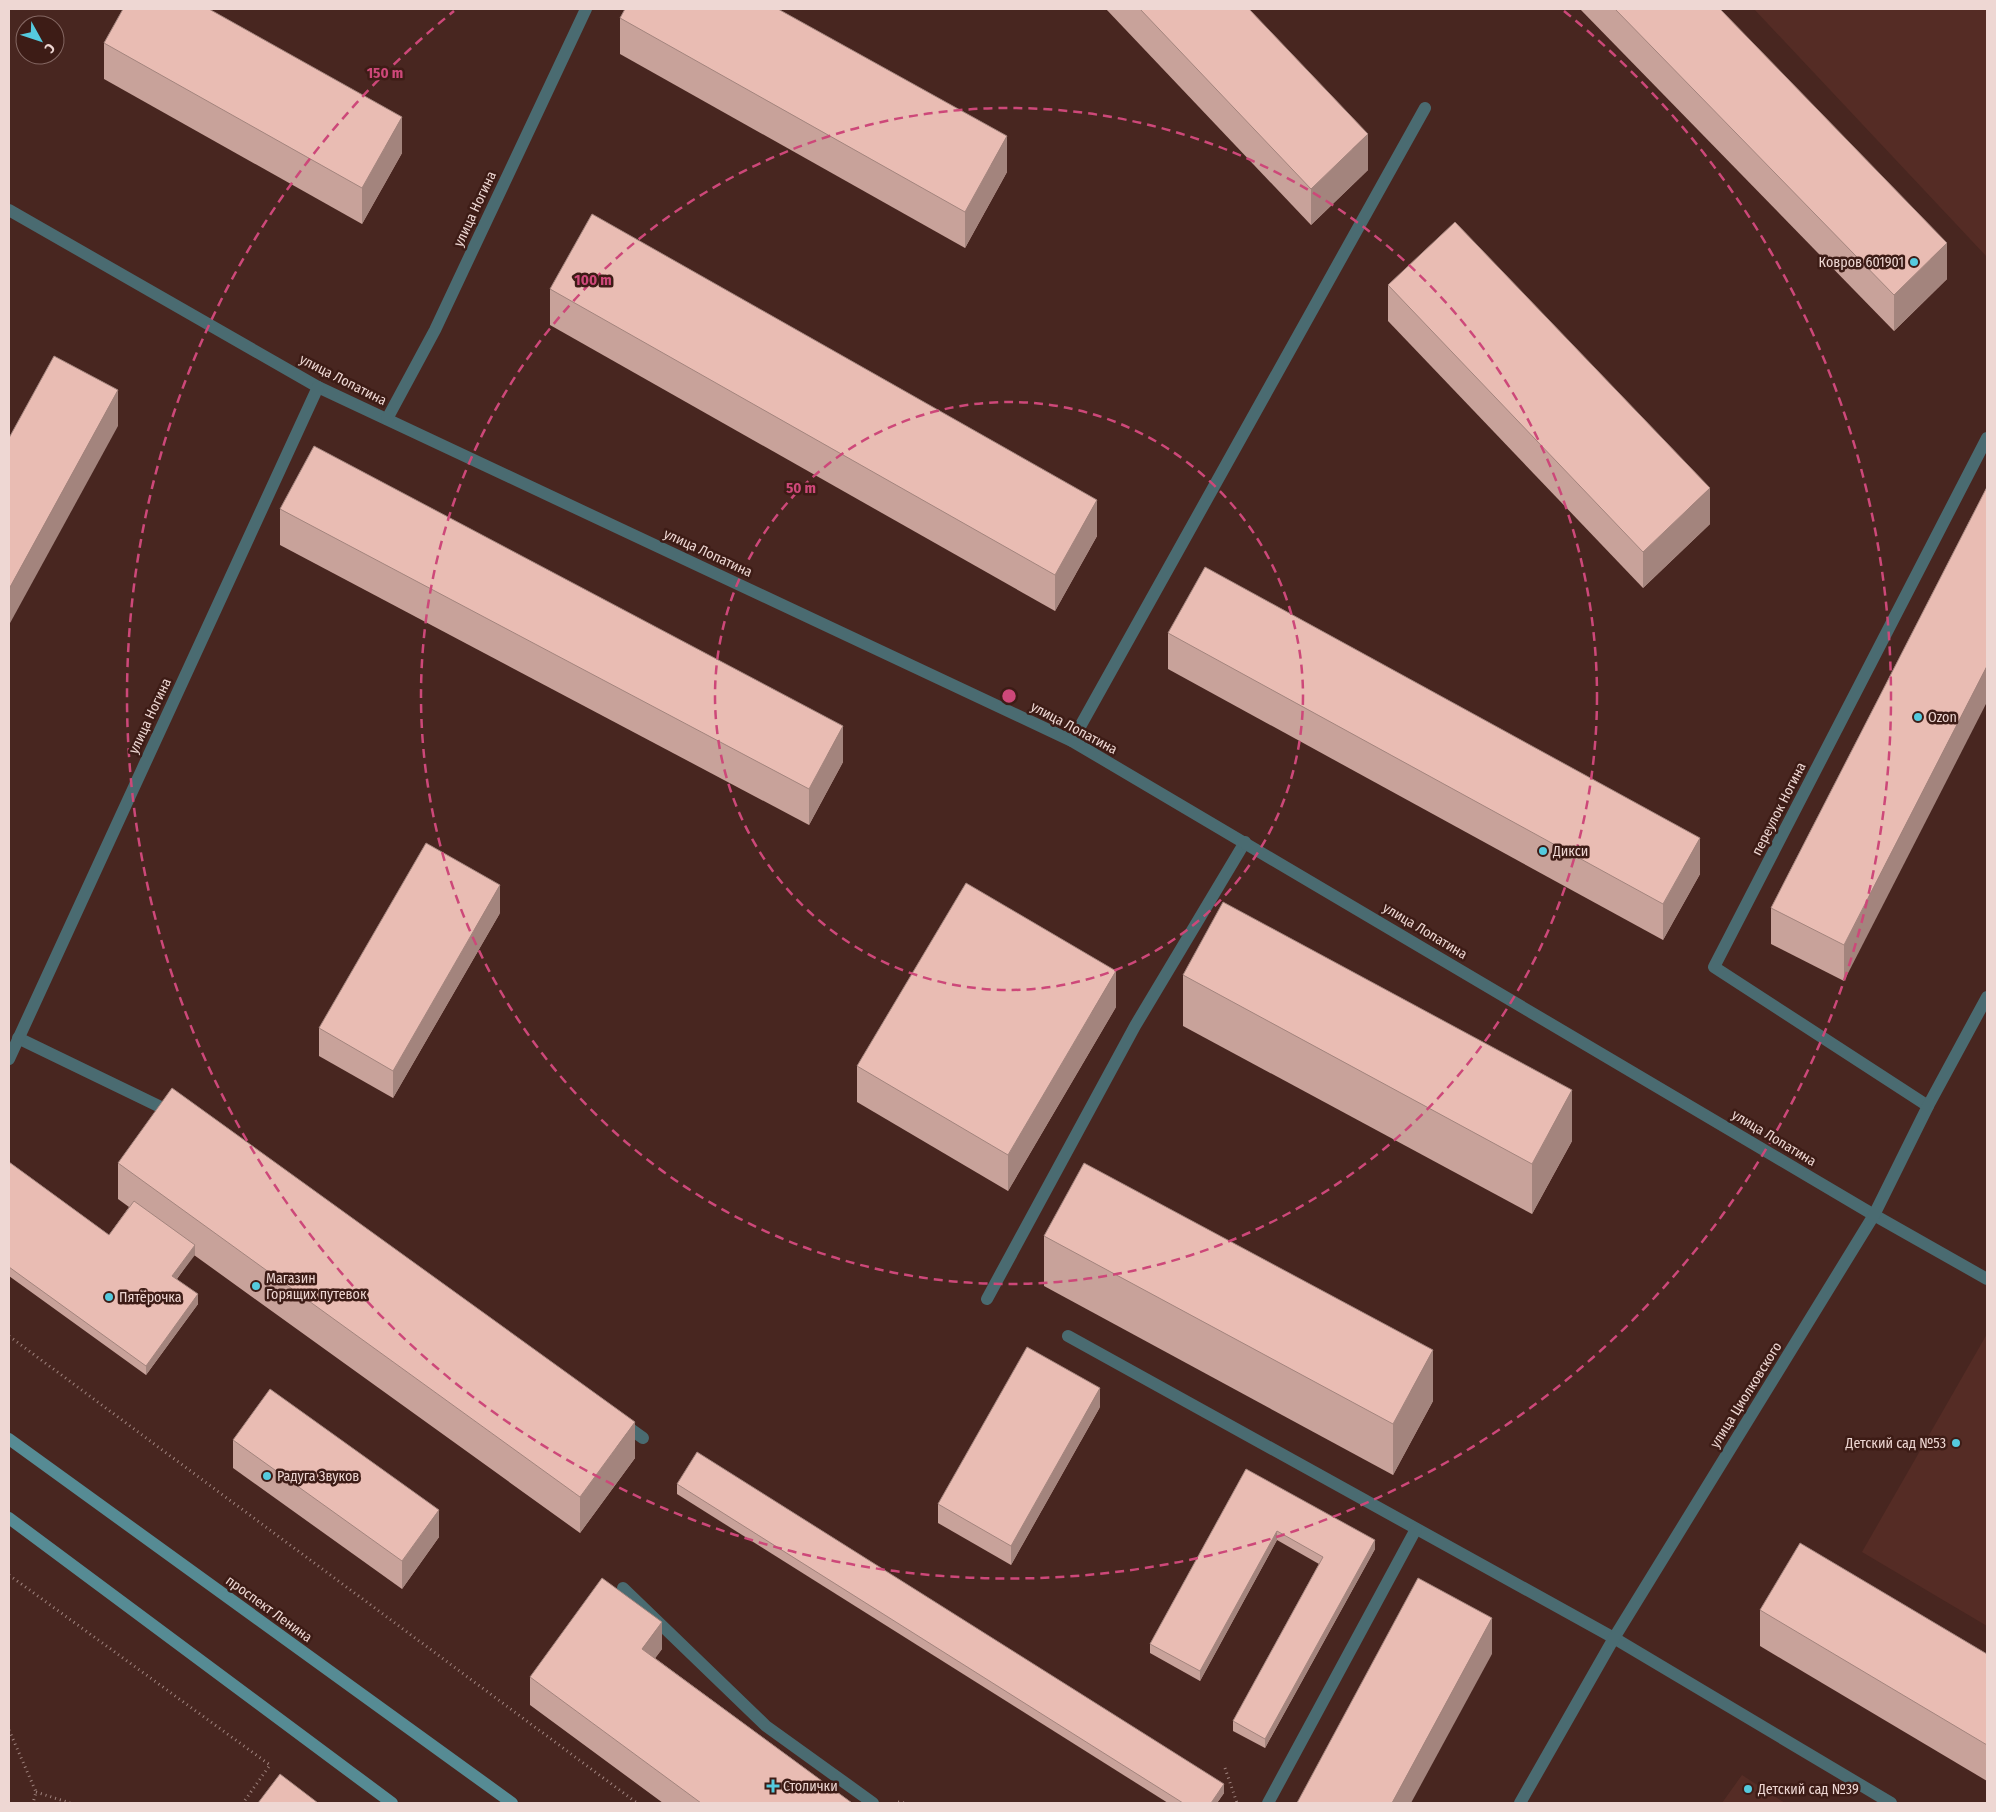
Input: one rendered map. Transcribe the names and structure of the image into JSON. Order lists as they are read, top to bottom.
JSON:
{
  "streets": {
    "main road": ["проспект Ленина"],
    "street": [
      "улица Ногина",
      "улица Лопатина",
      "переулок Ногина",
      "улица Циолковского"
    ]
  },
  "crossings": [
    ["улица Ногина", "улица Лопатина"],
    ["улица Лопатина", "улица Циолковского"],
    ["переулок Ногина", "улица Циолковского"]
  ],
  "places": {
    "other": [
      "Ковров 601901",
      "Ozon",
      "Дикси",
      "Магазин Горящих путевок",
      "Пятёрочка",
      "Детский сад №53",
      "Радуга Звуков",
      "Детский сад №39"
    ],
    "health": ["Столички"]
  },
  "north": "bottom right",
  "rings": ["150 m", "100 m", "50 m"]
}
